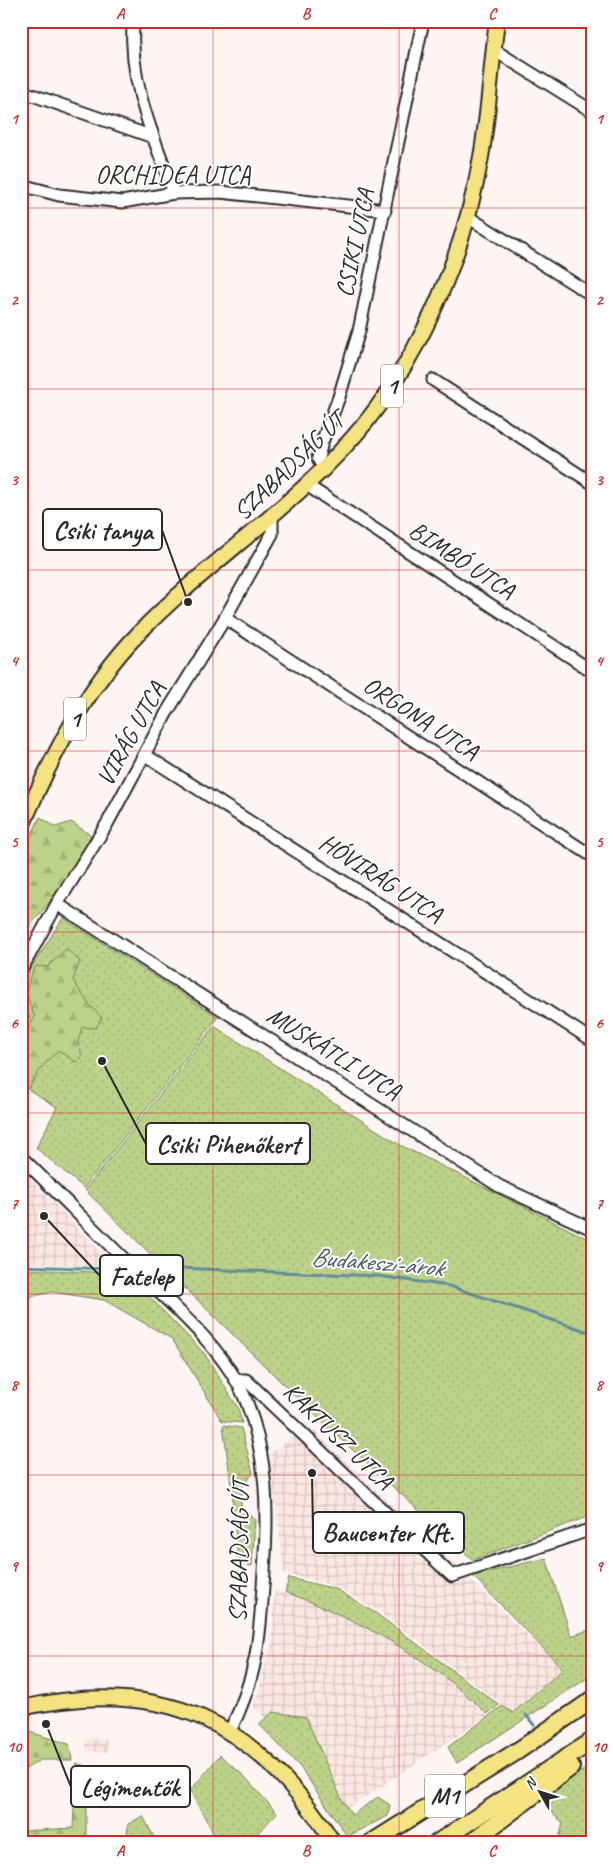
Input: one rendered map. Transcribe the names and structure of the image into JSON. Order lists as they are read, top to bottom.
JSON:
{
  "streets": {
    "highway": ["M1"],
    "main road": ["1", "SZABADSÁG ÚT"],
    "street": [
      "ORCHIDEA UTCA",
      "CSIKI UTCA",
      "BIMBÓ UTCA",
      "ORGONA UTCA",
      "VIRÁG UTCA",
      "HÓVIRÁG UTCA",
      "MUSKÁTLI UTCA",
      "KAKTUSZ UTCA"
    ]
  },
  "crossings": [
    ["ORCHIDEA UTCA", "CSIKI UTCA"],
    ["CSIKI UTCA", "SZABADSÁG ÚT"],
    ["SZABADSÁG ÚT", "BIMBÓ UTCA"],
    ["SZABADSÁG ÚT", "VIRÁG UTCA"],
    ["SZABADSÁG ÚT", "KAKTUSZ UTCA"],
    ["ORGONA UTCA", "VIRÁG UTCA"],
    ["VIRÁG UTCA", "HÓVIRÁG UTCA"],
    ["VIRÁG UTCA", "MUSKÁTLI UTCA"]
  ],
  "water": ["Budakeszi-árok"],
  "places": [
    "Csiki tanya",
    "Csiki Pihenőkert",
    "Fatelep",
    "Baucenter Kft.",
    "Légimentők"
  ],
  "north": "top left",
  "grid": {
    "columns": ["A", "B", "C"],
    "rows": [
      "1",
      "2",
      "3",
      "4",
      "5",
      "6",
      "7",
      "8",
      "9",
      "10"
    ]
  }
}
